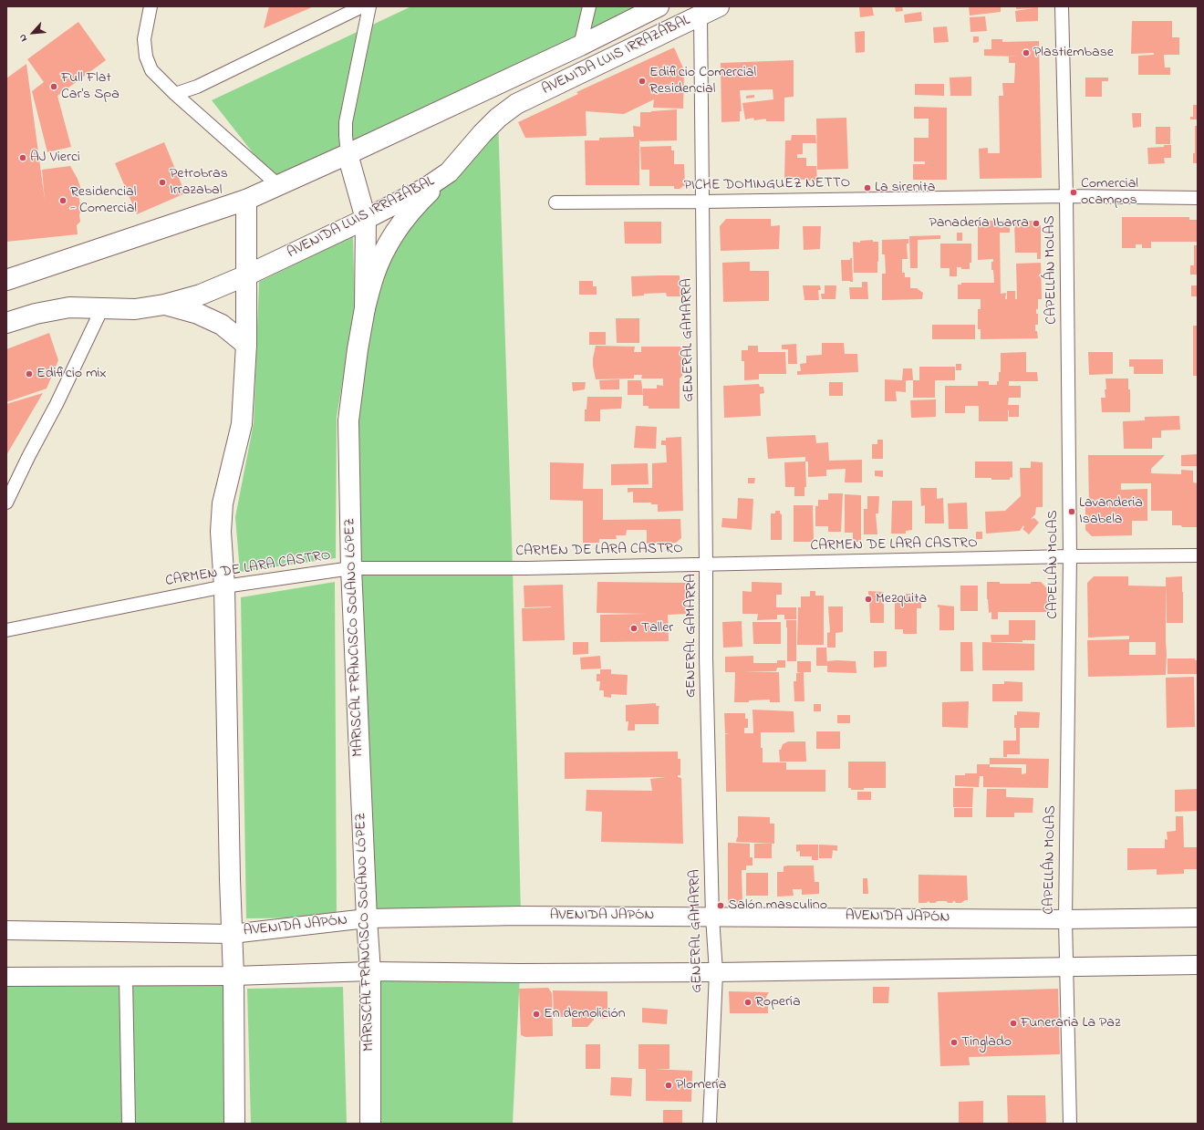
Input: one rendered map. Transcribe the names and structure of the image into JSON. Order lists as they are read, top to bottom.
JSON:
{
  "streets": {
    "main road": ["AVENIDA LUIS IRRAZÁBAL", "MARISCAL FRANCISCO SOLANO LÓPEZ", "AVENIDA JAPÓN"],
    "street": [
      "PICHE DOMINGUEZ NETTO",
      "CAPELLÁN MOLAS",
      "GENERAL GAMARRA",
      "CARMEN DE LARA CASTRO"
    ]
  },
  "crossings": [
    ["AVENIDA LUIS IRRAZÁBAL", "GENERAL GAMARRA"],
    ["AVENIDA LUIS IRRAZÁBAL", "MARISCAL FRANCISCO SOLANO LÓPEZ"],
    ["PICHE DOMINGUEZ NETTO", "CAPELLÁN MOLAS"],
    ["PICHE DOMINGUEZ NETTO", "GENERAL GAMARRA"],
    ["CAPELLÁN MOLAS", "CARMEN DE LARA CASTRO"],
    ["CAPELLÁN MOLAS", "AVENIDA JAPÓN"],
    ["GENERAL GAMARRA", "CARMEN DE LARA CASTRO"],
    ["GENERAL GAMARRA", "AVENIDA JAPÓN"],
    ["CARMEN DE LARA CASTRO", "MARISCAL FRANCISCO SOLANO LÓPEZ"],
    ["MARISCAL FRANCISCO SOLANO LÓPEZ", "AVENIDA JAPÓN"]
  ],
  "places": [
    "Plastiembase",
    "Edificio Comercial Residencial",
    "Full Flat Car's Spa",
    "AJ Vierci",
    "Petrobras Irrazabal",
    "La sirenita",
    "Comercial ocampos",
    "Residencial - Comercial",
    "Panadería Ibarra",
    "Edificio mix",
    "Lavanderia Isabela",
    "Mezquita",
    "Taller",
    "Salón masculino",
    "Ropería",
    "En demolición",
    "Funeraria La Paz",
    "Tinglado",
    "Plomería"
  ],
  "north": "bottom left"
}
